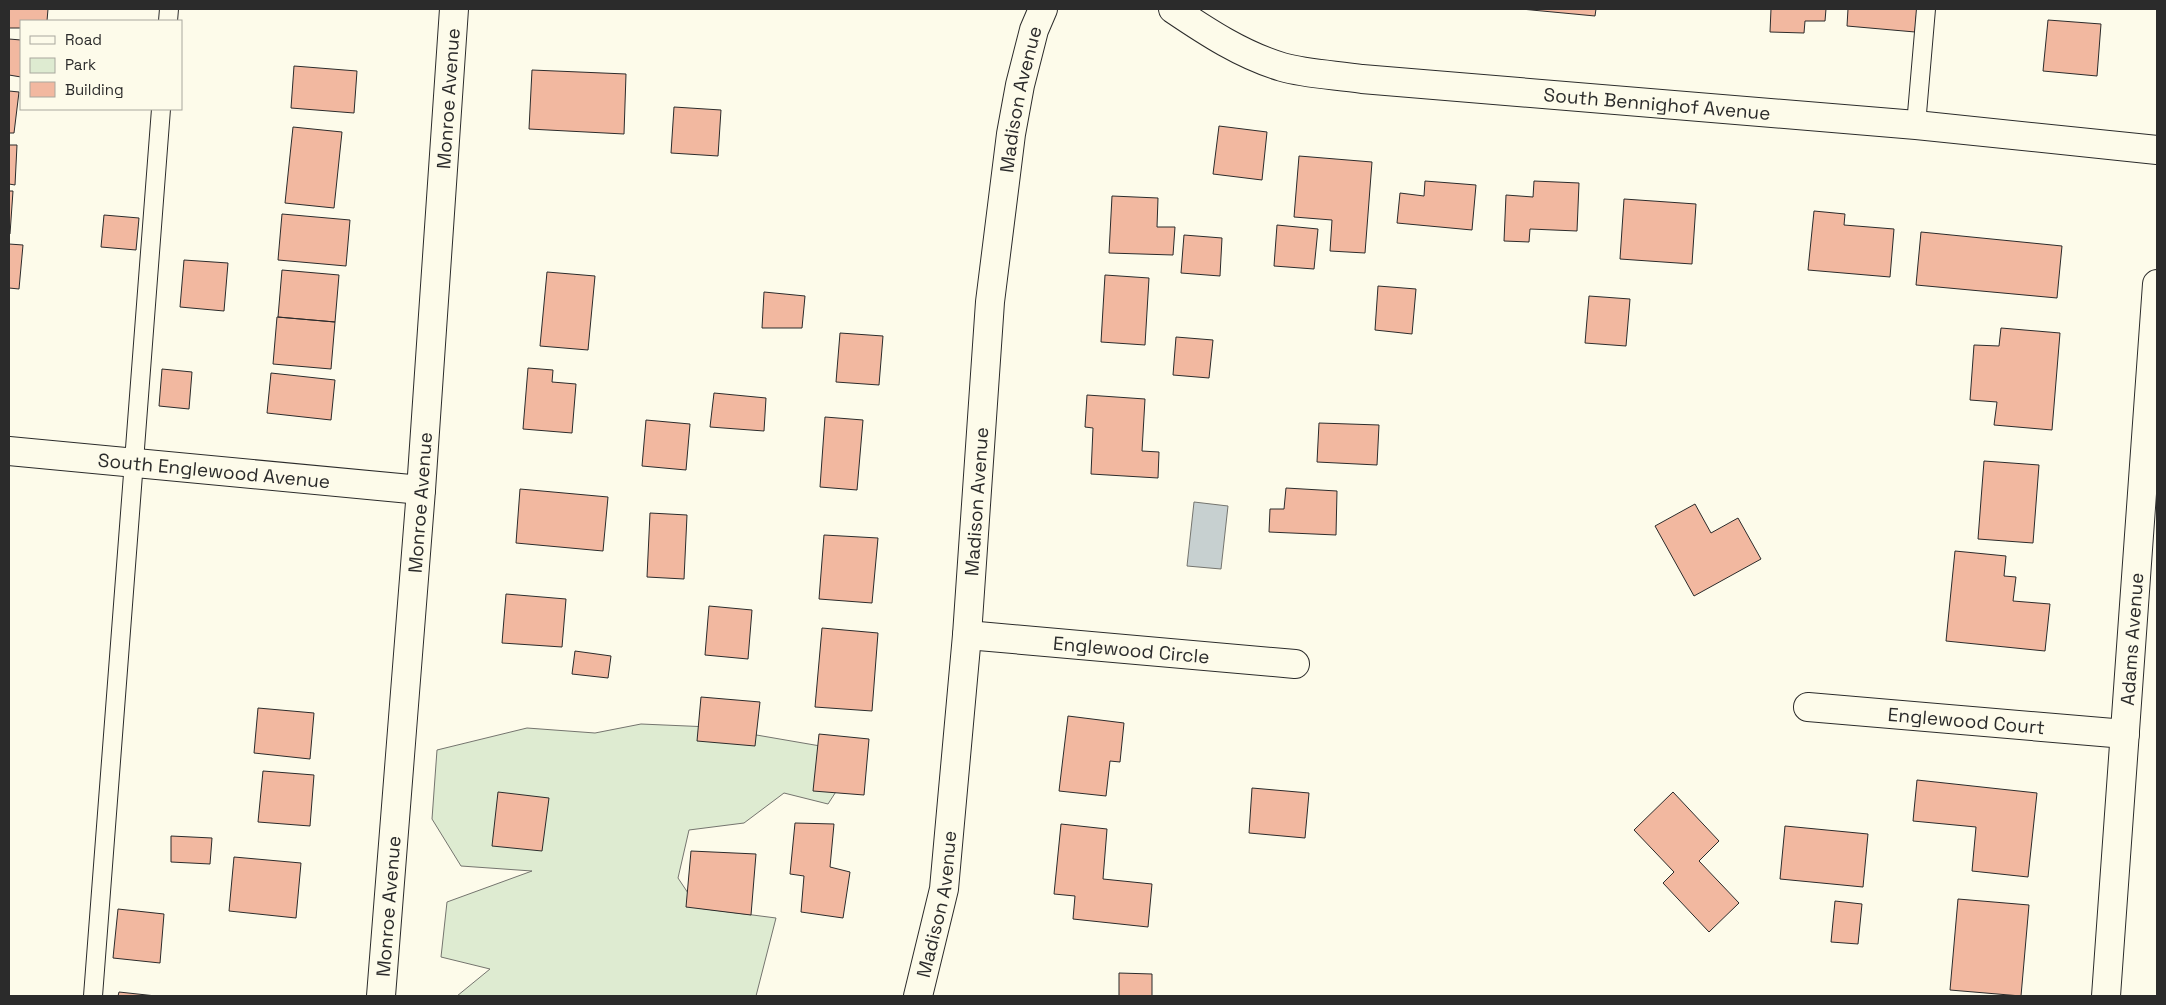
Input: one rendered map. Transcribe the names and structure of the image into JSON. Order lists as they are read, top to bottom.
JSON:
{
  "streets": {
    "street": [
      "Monroe Avenue",
      "Madison Avenue",
      "South Bennighof Avenue",
      "South Englewood Avenue",
      "Adams Avenue",
      "Englewood Circle",
      "Englewood Court"
    ]
  },
  "crossings": [
    ["Monroe Avenue", "South Englewood Avenue"],
    ["Madison Avenue", "Englewood Circle"],
    ["Adams Avenue", "Englewood Court"]
  ],
  "legend": ["Road", "Park", "Building"]
}
